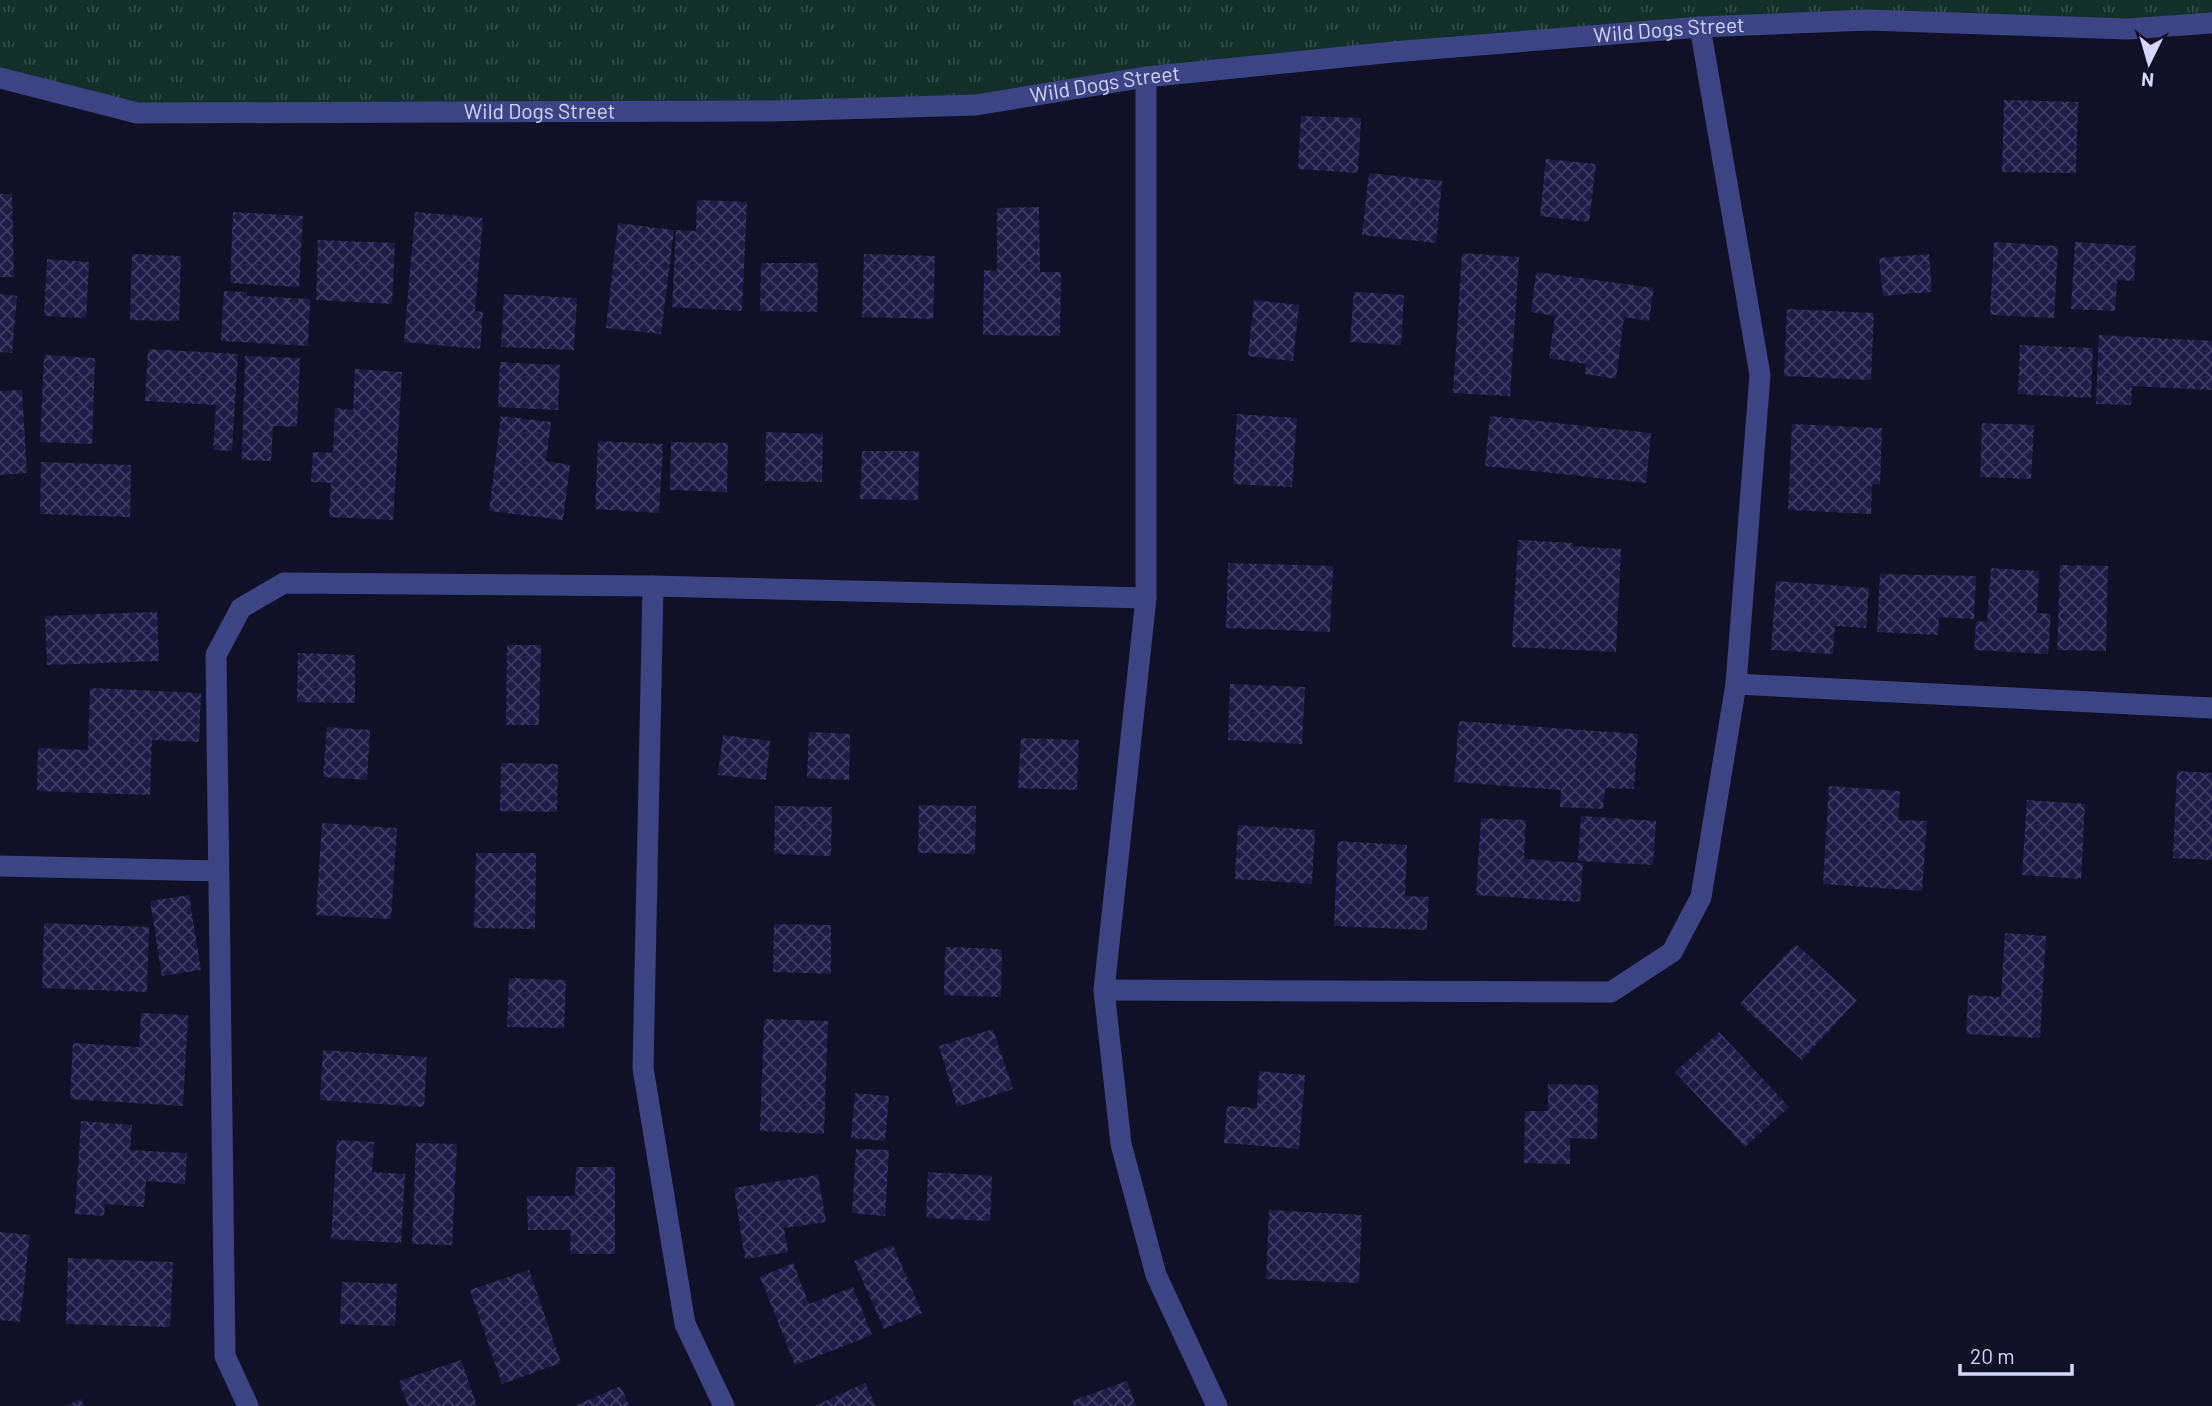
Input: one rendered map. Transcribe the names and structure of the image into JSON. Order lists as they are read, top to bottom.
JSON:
{
  "streets": {
    "street": ["Wild Dogs Street"]
  },
  "scale_bar": "20 m",
  "north": "bottom"
}
